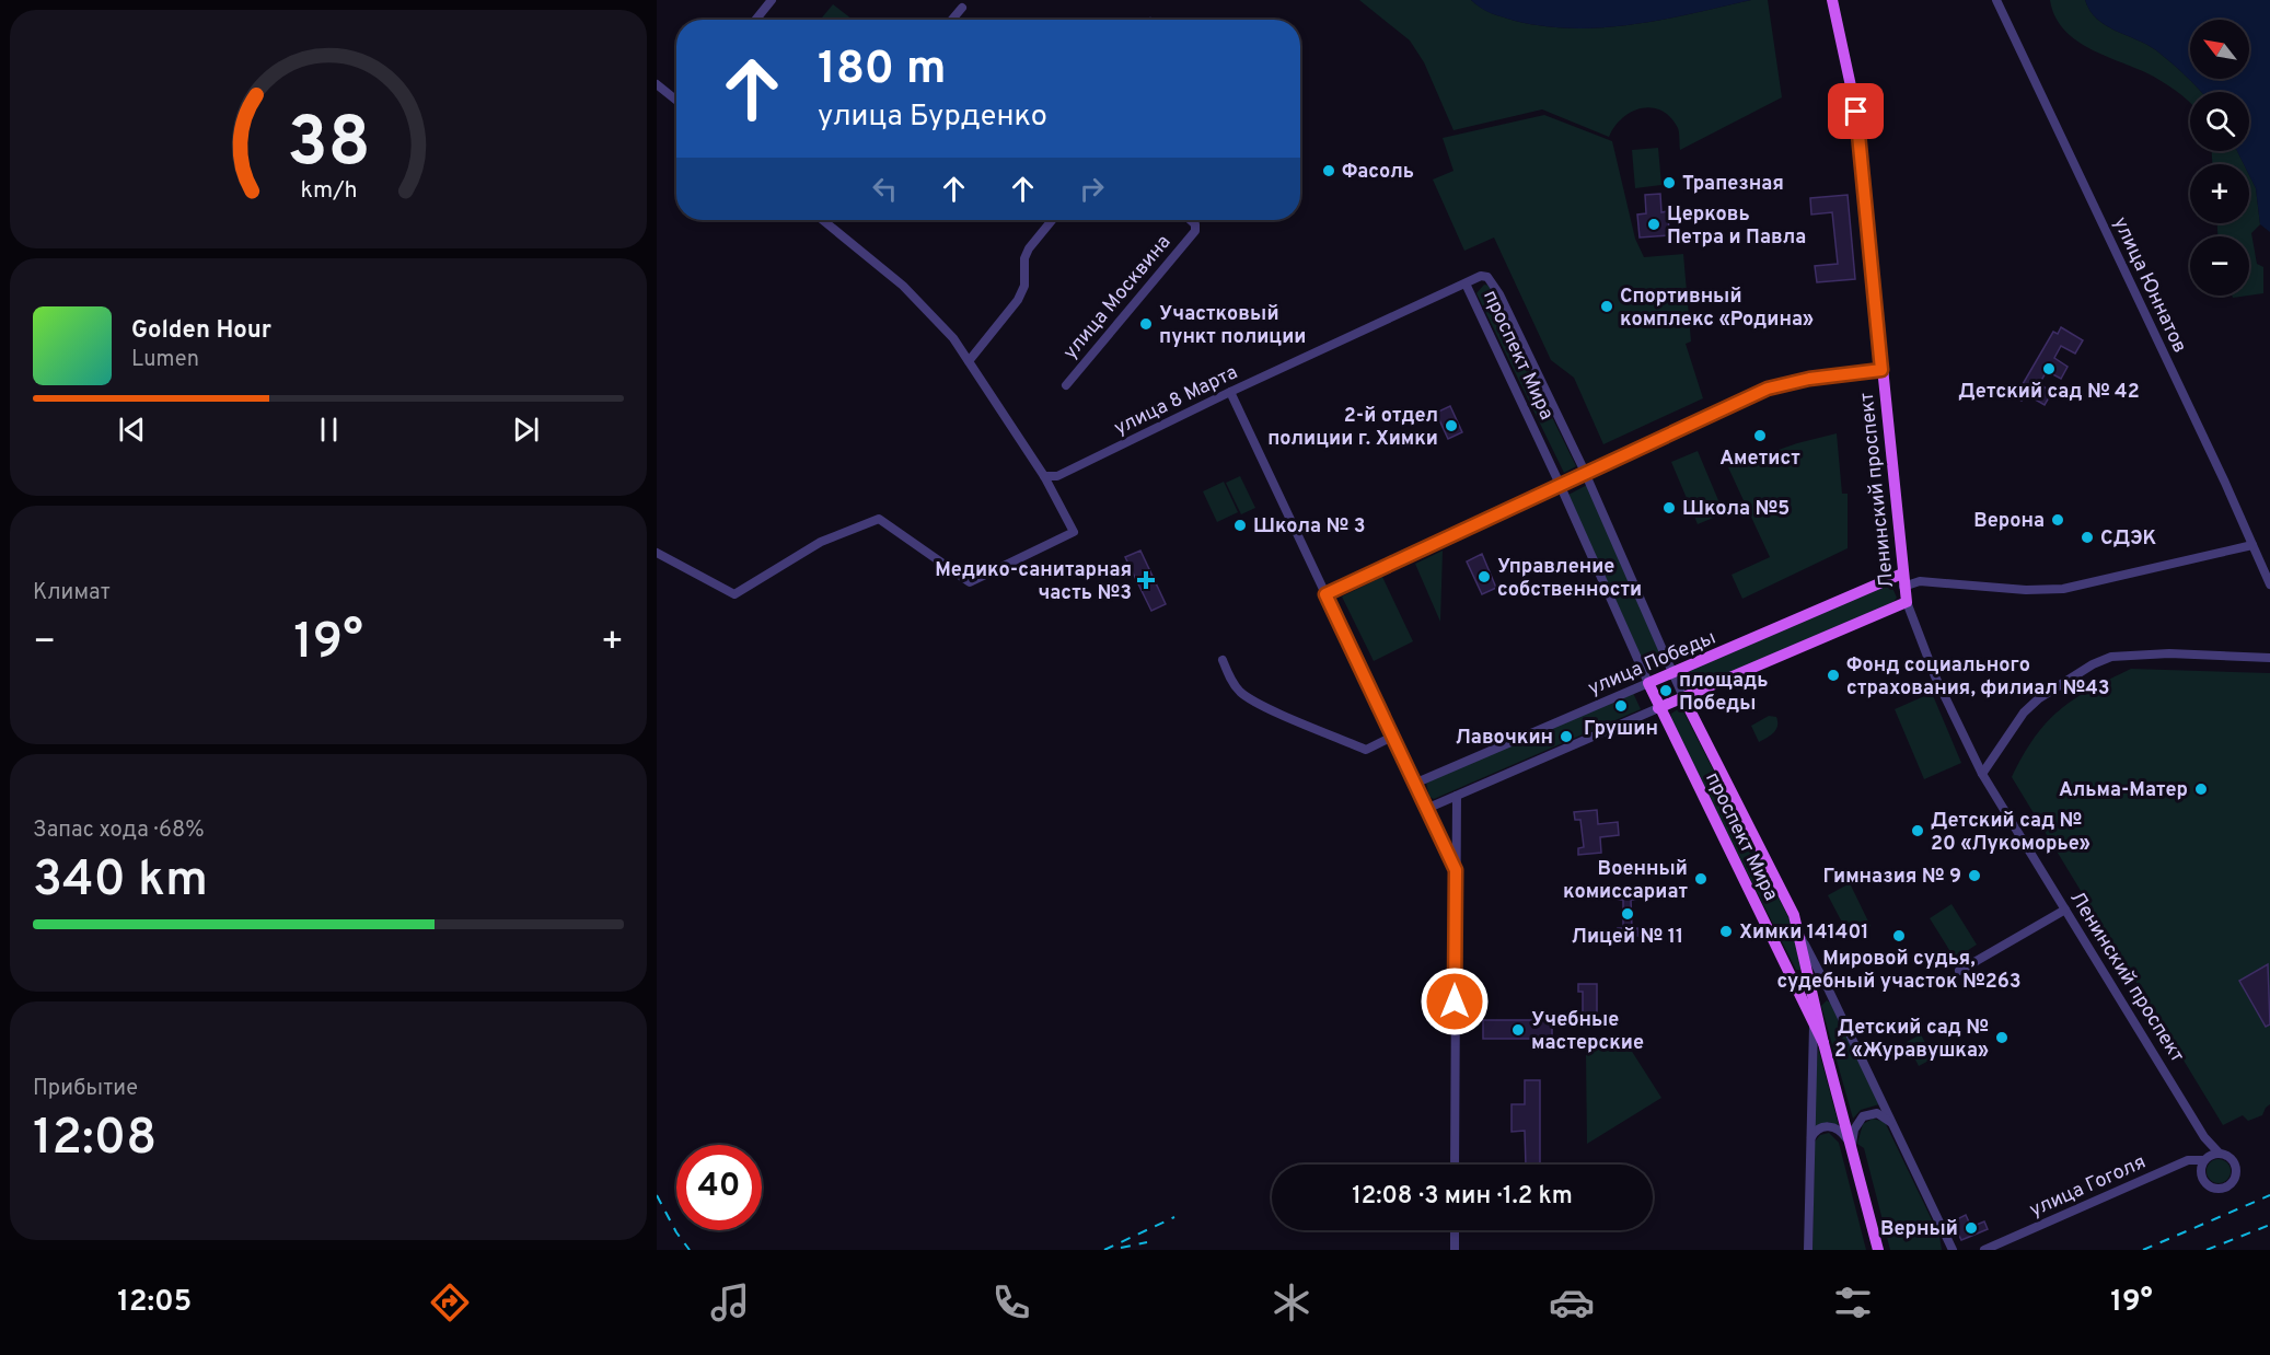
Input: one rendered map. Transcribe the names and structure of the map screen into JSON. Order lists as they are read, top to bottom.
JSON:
{
  "streets": {
    "main road": ["проспект Мира", "Ленинский проспект", "улица Победы"],
    "street": [
      "улица Юннатов",
      "улица Москвина",
      "улица 8 Марта",
      "улица Гоголя"
    ]
  },
  "crossings": [
    ["проспект Мира", "улица 8 Марта"],
    ["проспект Мира", "улица Победы"],
    ["Ленинский проспект", "улица Победы"],
    ["Ленинский проспект", "улица Гоголя"]
  ],
  "places": {
    "other": [
      "Фасоль",
      "Трапезная",
      "Церковь Петра и Павла",
      "Спортивный комплекс «Родина»",
      "Участковый пункт полиции",
      "Детский сад № 42",
      "2-й отдел полиции г. Химки",
      "Аметист",
      "Школа №5",
      "Верона",
      "Школа № 3",
      "СДЭК",
      "Управление собственности",
      "Фонд социального страхования, филиал №43",
      "площадь Победы",
      "Грушин",
      "Лавочкин",
      "Альма-Матер",
      "Детский сад № 20 «Лукоморье»",
      "Гимназия № 9",
      "Военный комиссариат",
      "Лицей № 11",
      "Химки 141401",
      "Мировой судья, судебный участок №263",
      "Учебные мастерские",
      "Детский сад № 2 «Журавушка»",
      "Верный"
    ],
    "health": ["Медико-санитарная часть №3"]
  },
  "north": "top left",
  "page": {
    "map_buttons": ["+", "−"],
    "turn": ["180 m", "улица Бурденко"],
    "song": ["Golden Hour", "Lumen"],
    "tile": [
      "Климат",
      ["Запас хода · 68%", "340 km"],
      ["Прибытие", "12:08"]
    ],
    "heat": ["−", "19°", "+"],
    "limit": "40",
    "trip": "12:08 · 3 мин · 1.2 km",
    "tabs": ["12:05", "19°"],
    "gauge": ["38", "km/h"]
  }
}
